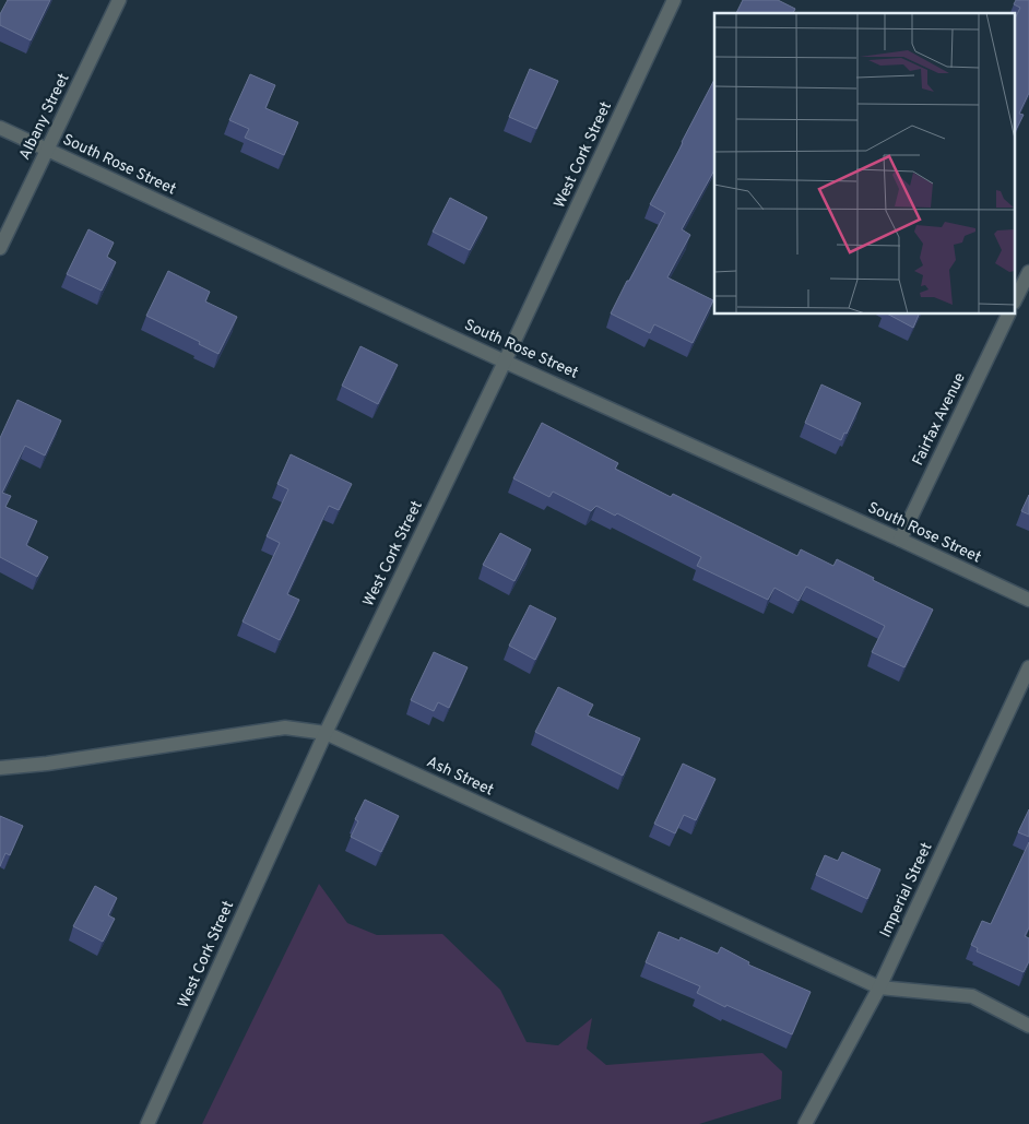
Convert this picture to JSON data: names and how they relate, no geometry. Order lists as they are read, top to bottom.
{
  "streets": {
    "street": [
      "Albany Street",
      "West Cork Street",
      "South Rose Street",
      "Fairfax Avenue",
      "Ash Street",
      "Imperial Street"
    ]
  },
  "crossings": [
    ["Albany Street", "South Rose Street"],
    ["West Cork Street", "South Rose Street"],
    ["West Cork Street", "Ash Street"],
    ["South Rose Street", "Fairfax Avenue"],
    ["Ash Street", "Imperial Street"]
  ]
}
